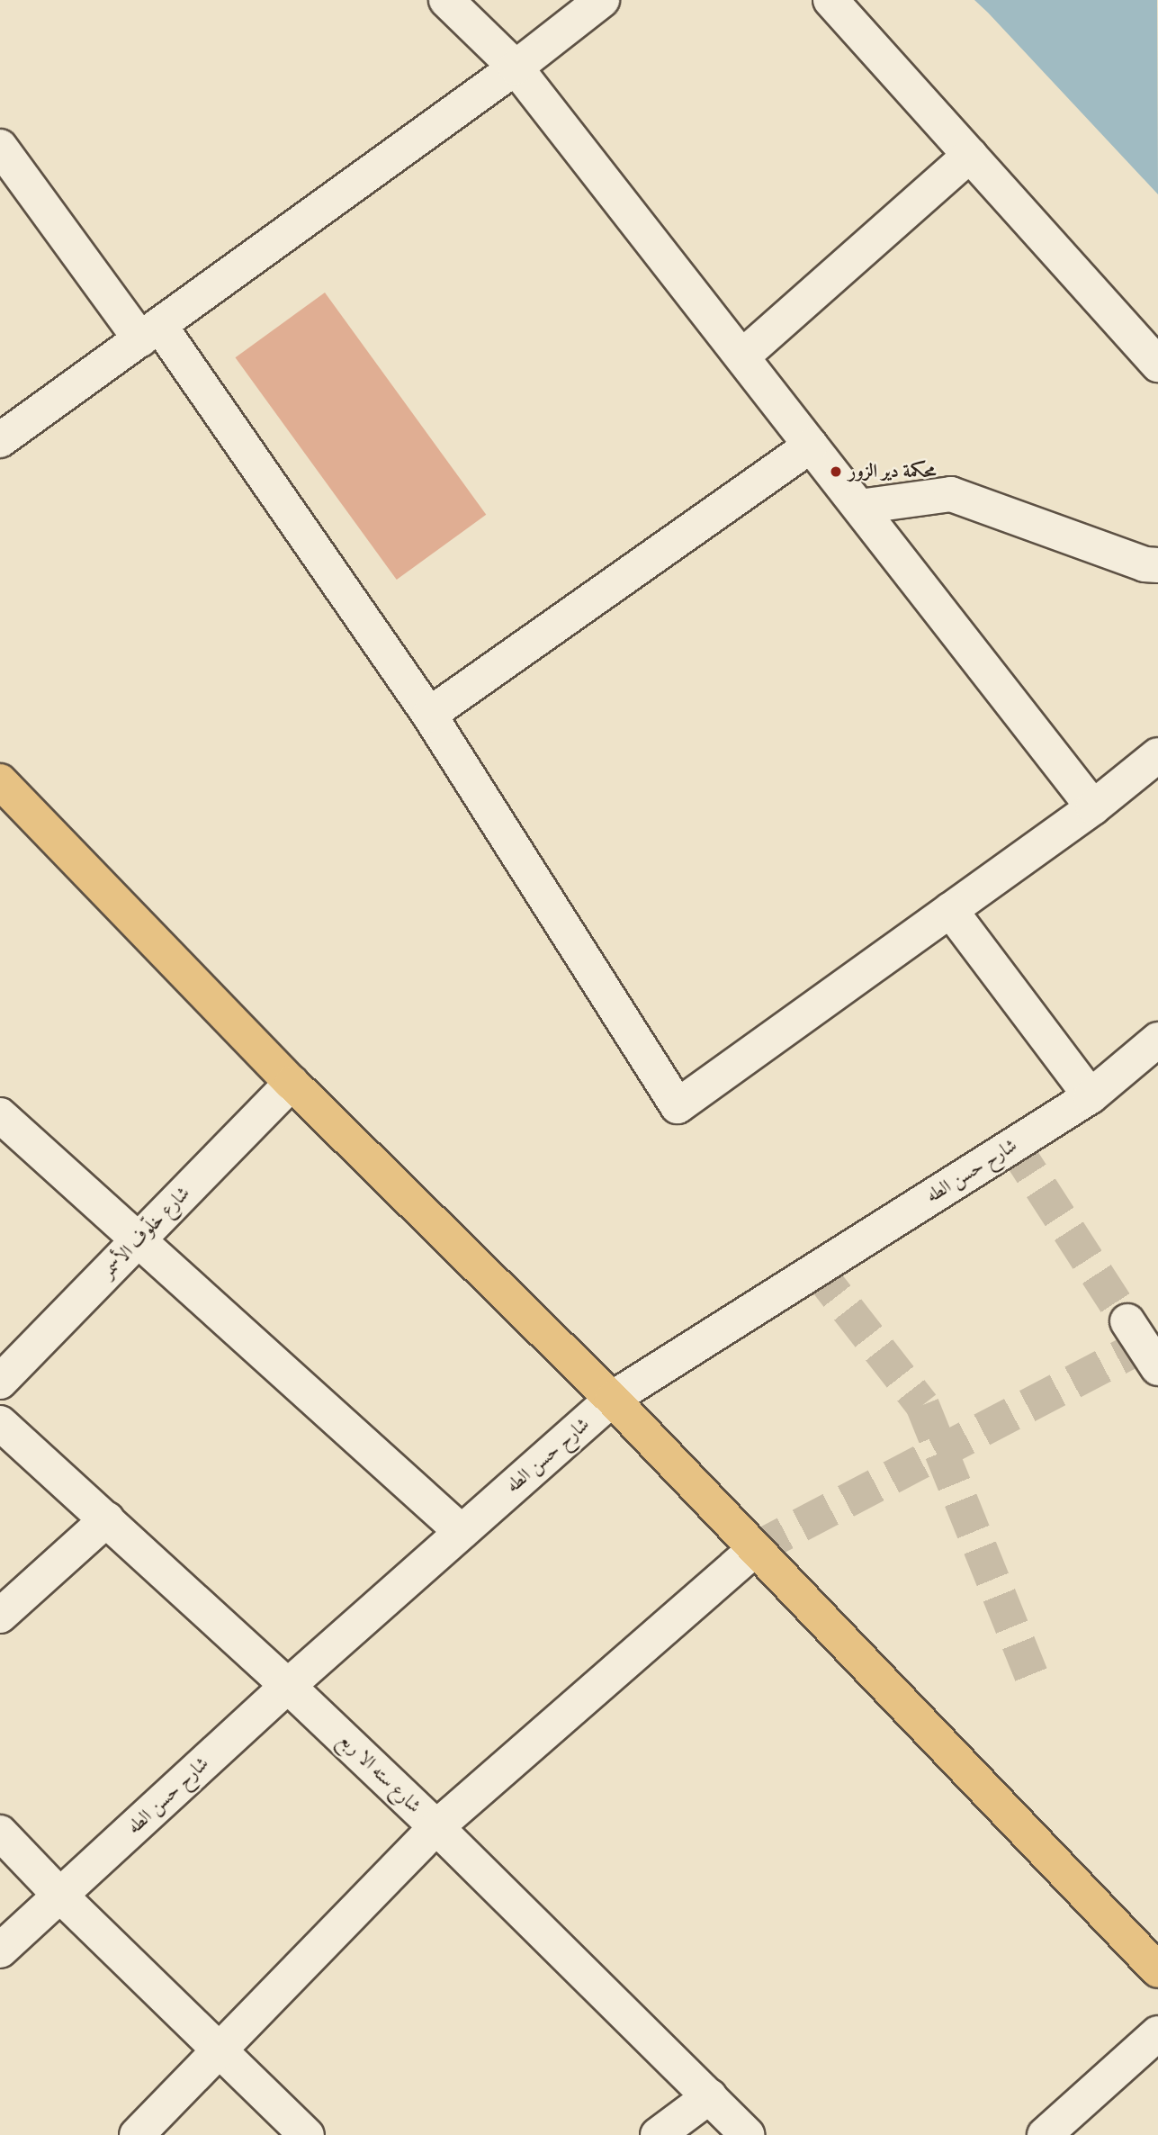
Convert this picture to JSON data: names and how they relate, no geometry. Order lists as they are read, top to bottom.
{
  "streets": {
    "street": ["شارح حسن الطه", "شارع خلّوف الأسمر", "شارع سته الا ربع"]
  },
  "crossings": [
    ["شارح حسن الطه", "شارع سته الا ربع"]
  ],
  "places": ["محكمة دير الزور"]
}
